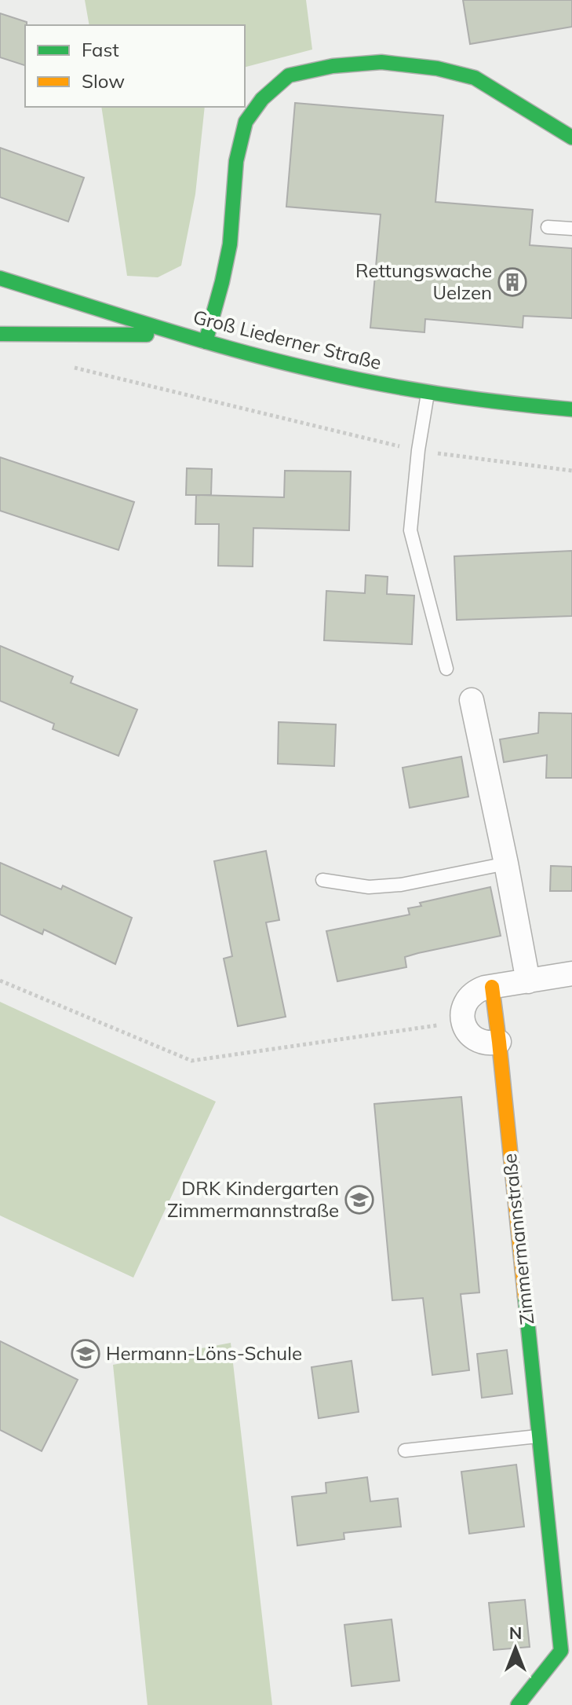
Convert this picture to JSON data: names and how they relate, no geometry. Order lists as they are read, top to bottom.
{
  "streets": {
    "street": ["Groß Liederner Straße", "Zimmermannstraße"]
  },
  "places": {
    "building": ["Rettungswache Uelzen"],
    "school or university": ["DRK Kindergarten Zimmermannstraße", "Hermann-Löns-Schule"]
  },
  "legend": ["Fast", "Slow"],
  "north": "top"
}
